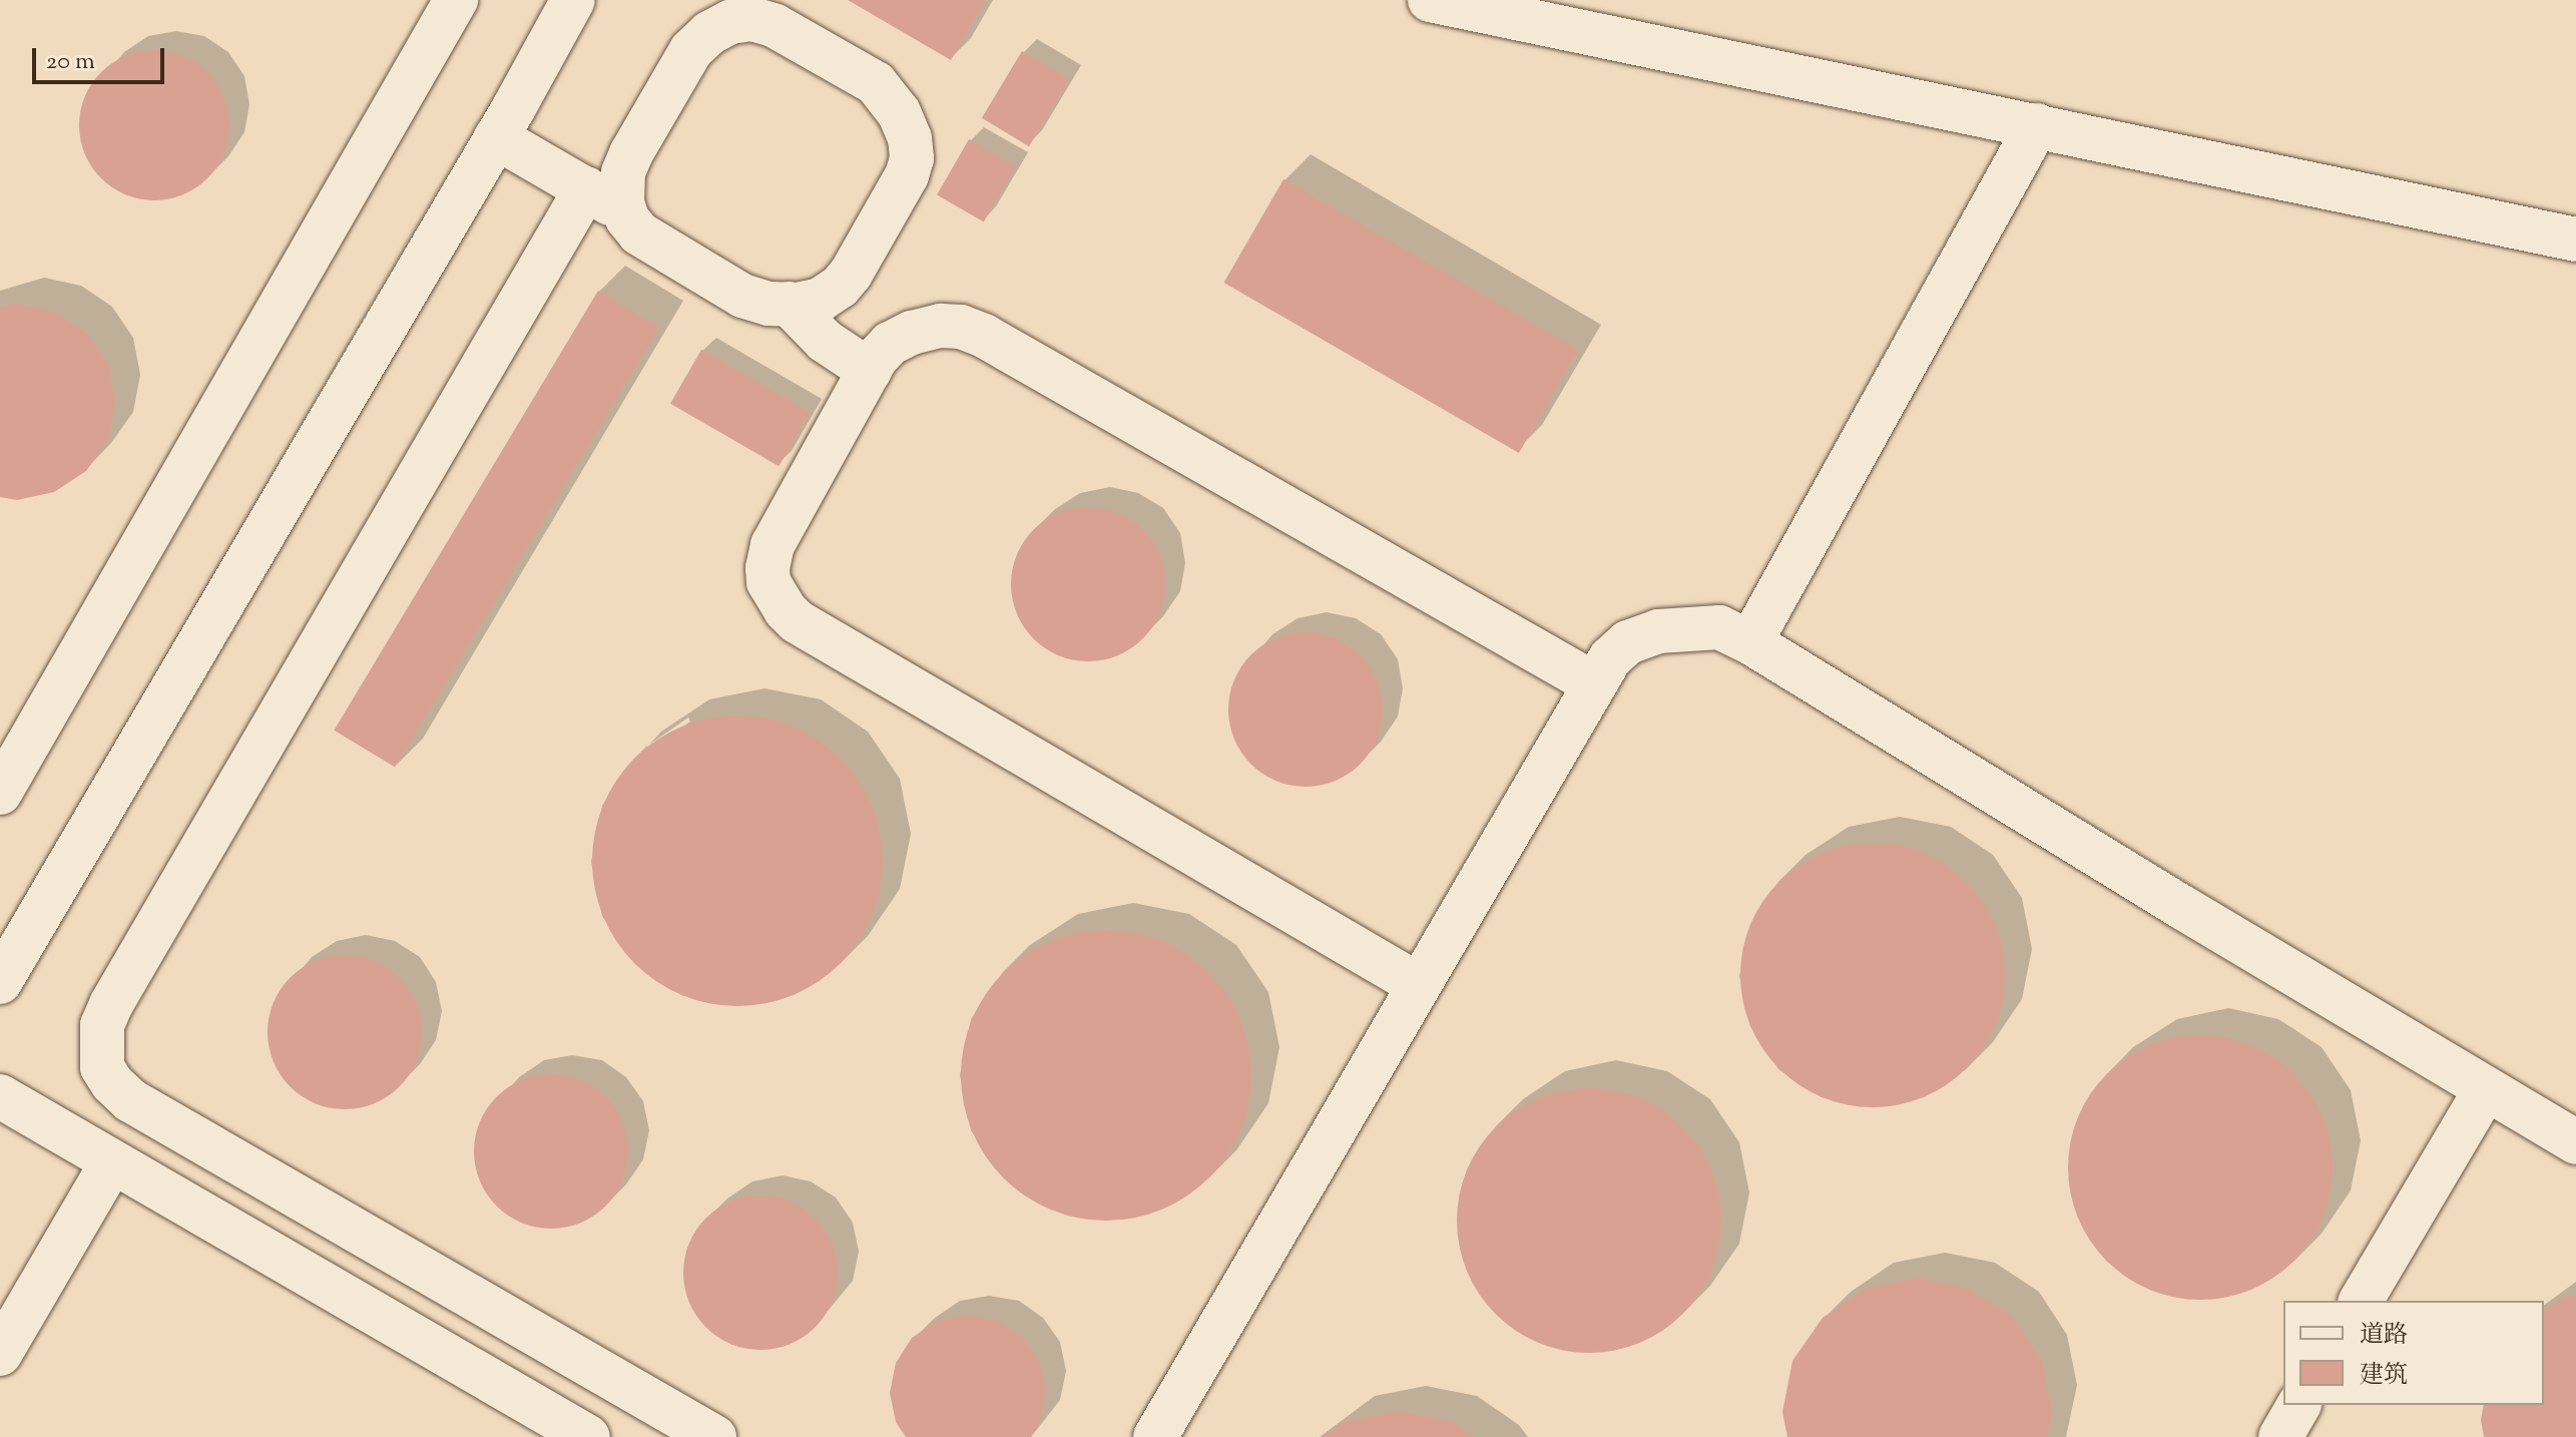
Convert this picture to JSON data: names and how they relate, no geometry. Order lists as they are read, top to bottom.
{
  "legend": ["道路", "建筑"],
  "scale_bar": "20 m"
}
